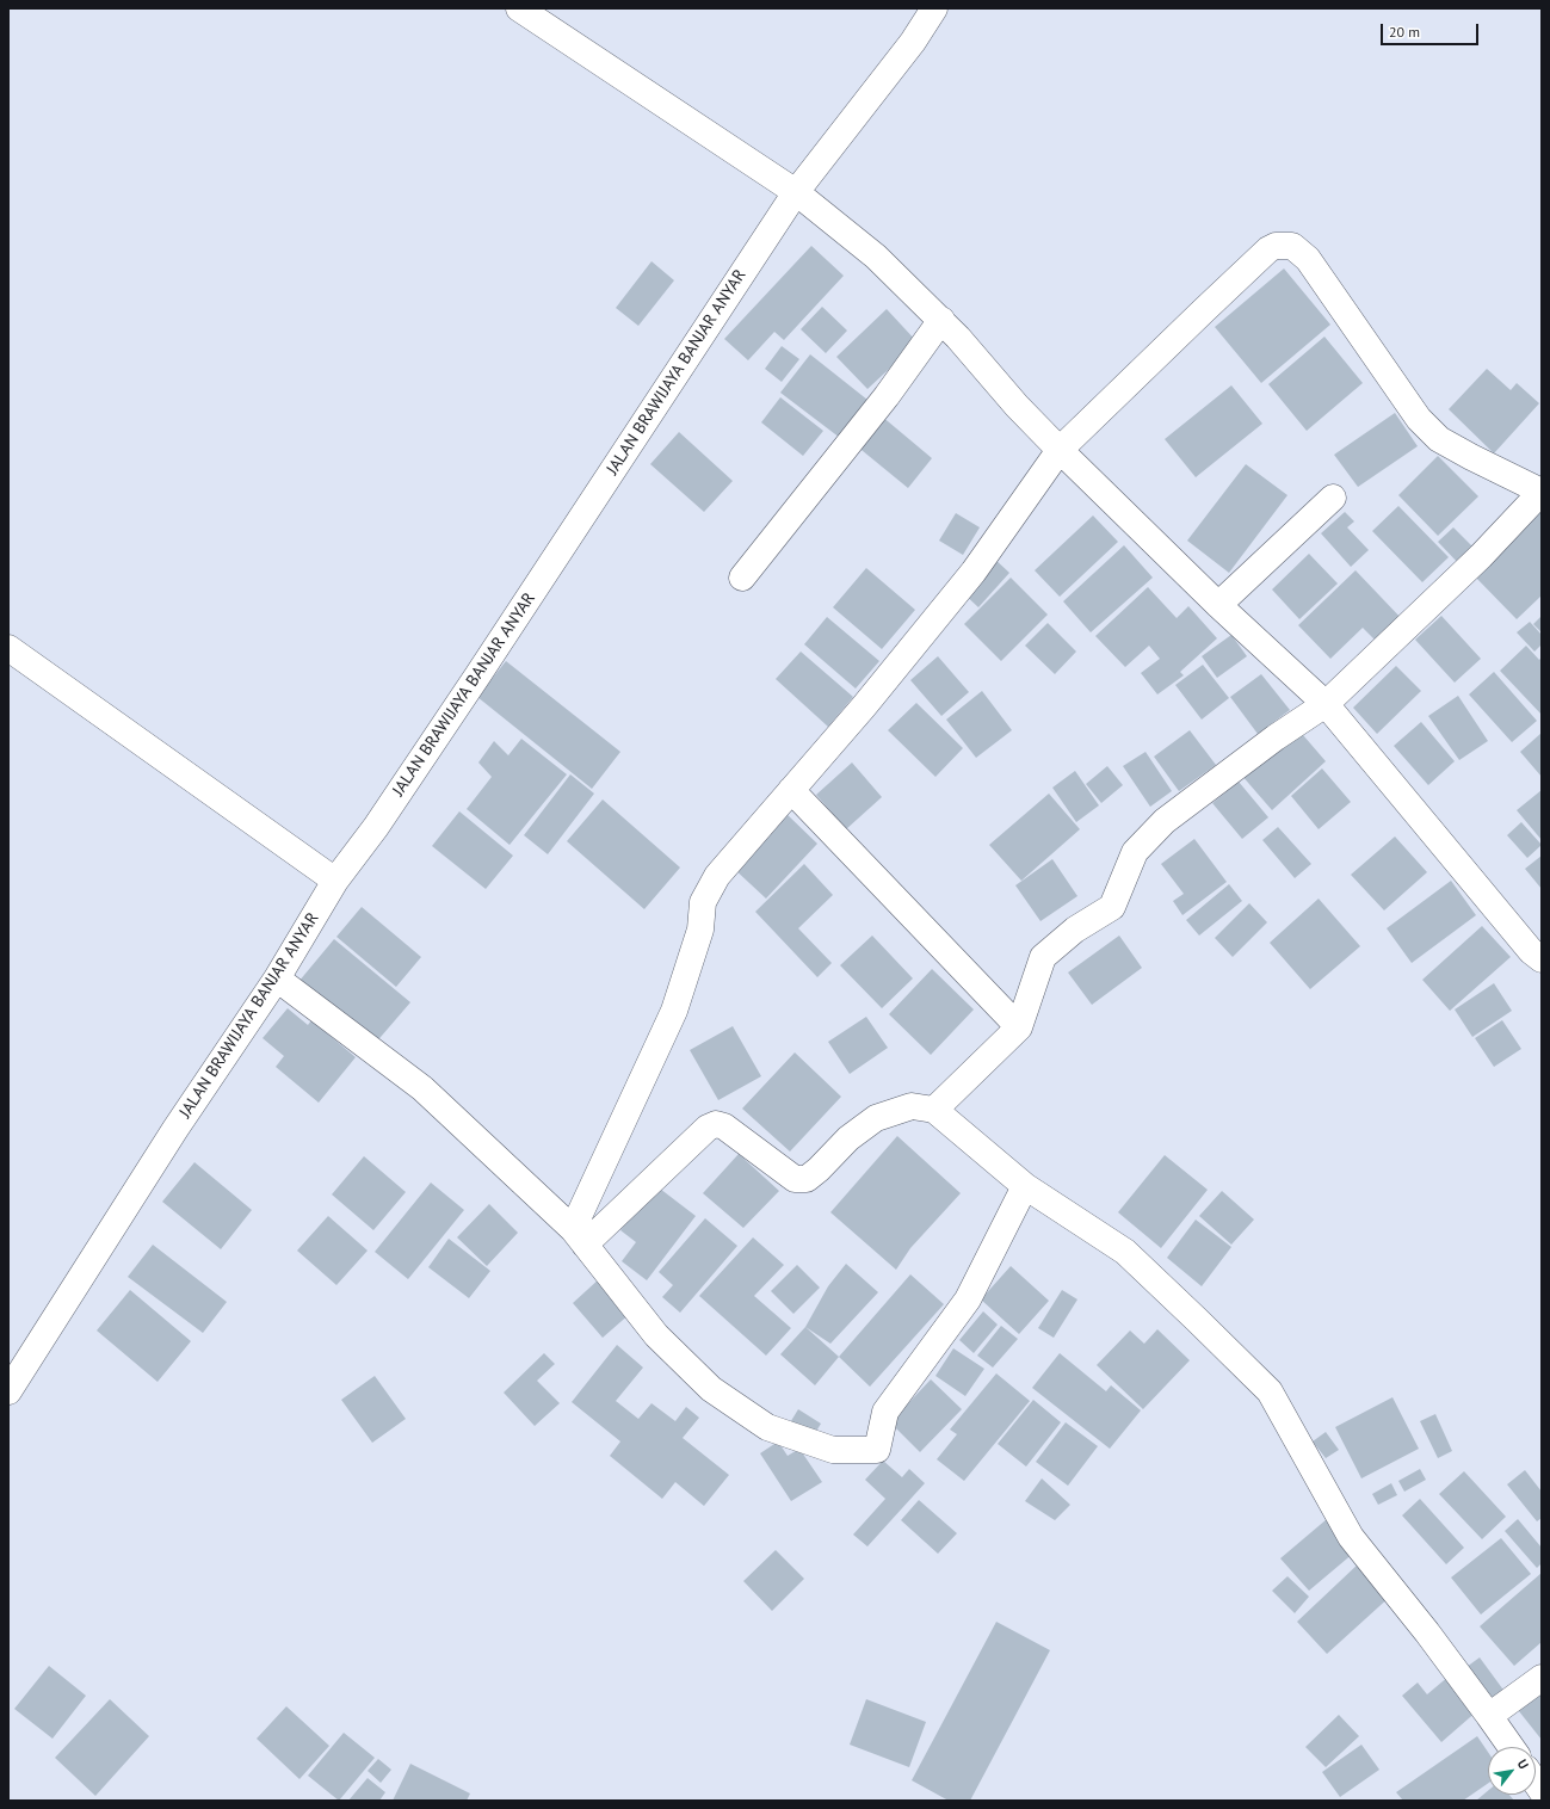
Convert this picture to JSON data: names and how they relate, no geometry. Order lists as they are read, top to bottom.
{
  "streets": {
    "street": ["JALAN BRAWIJAYA BANJAR ANYAR"]
  },
  "scale_bar": "20 m",
  "north": "top right"
}
